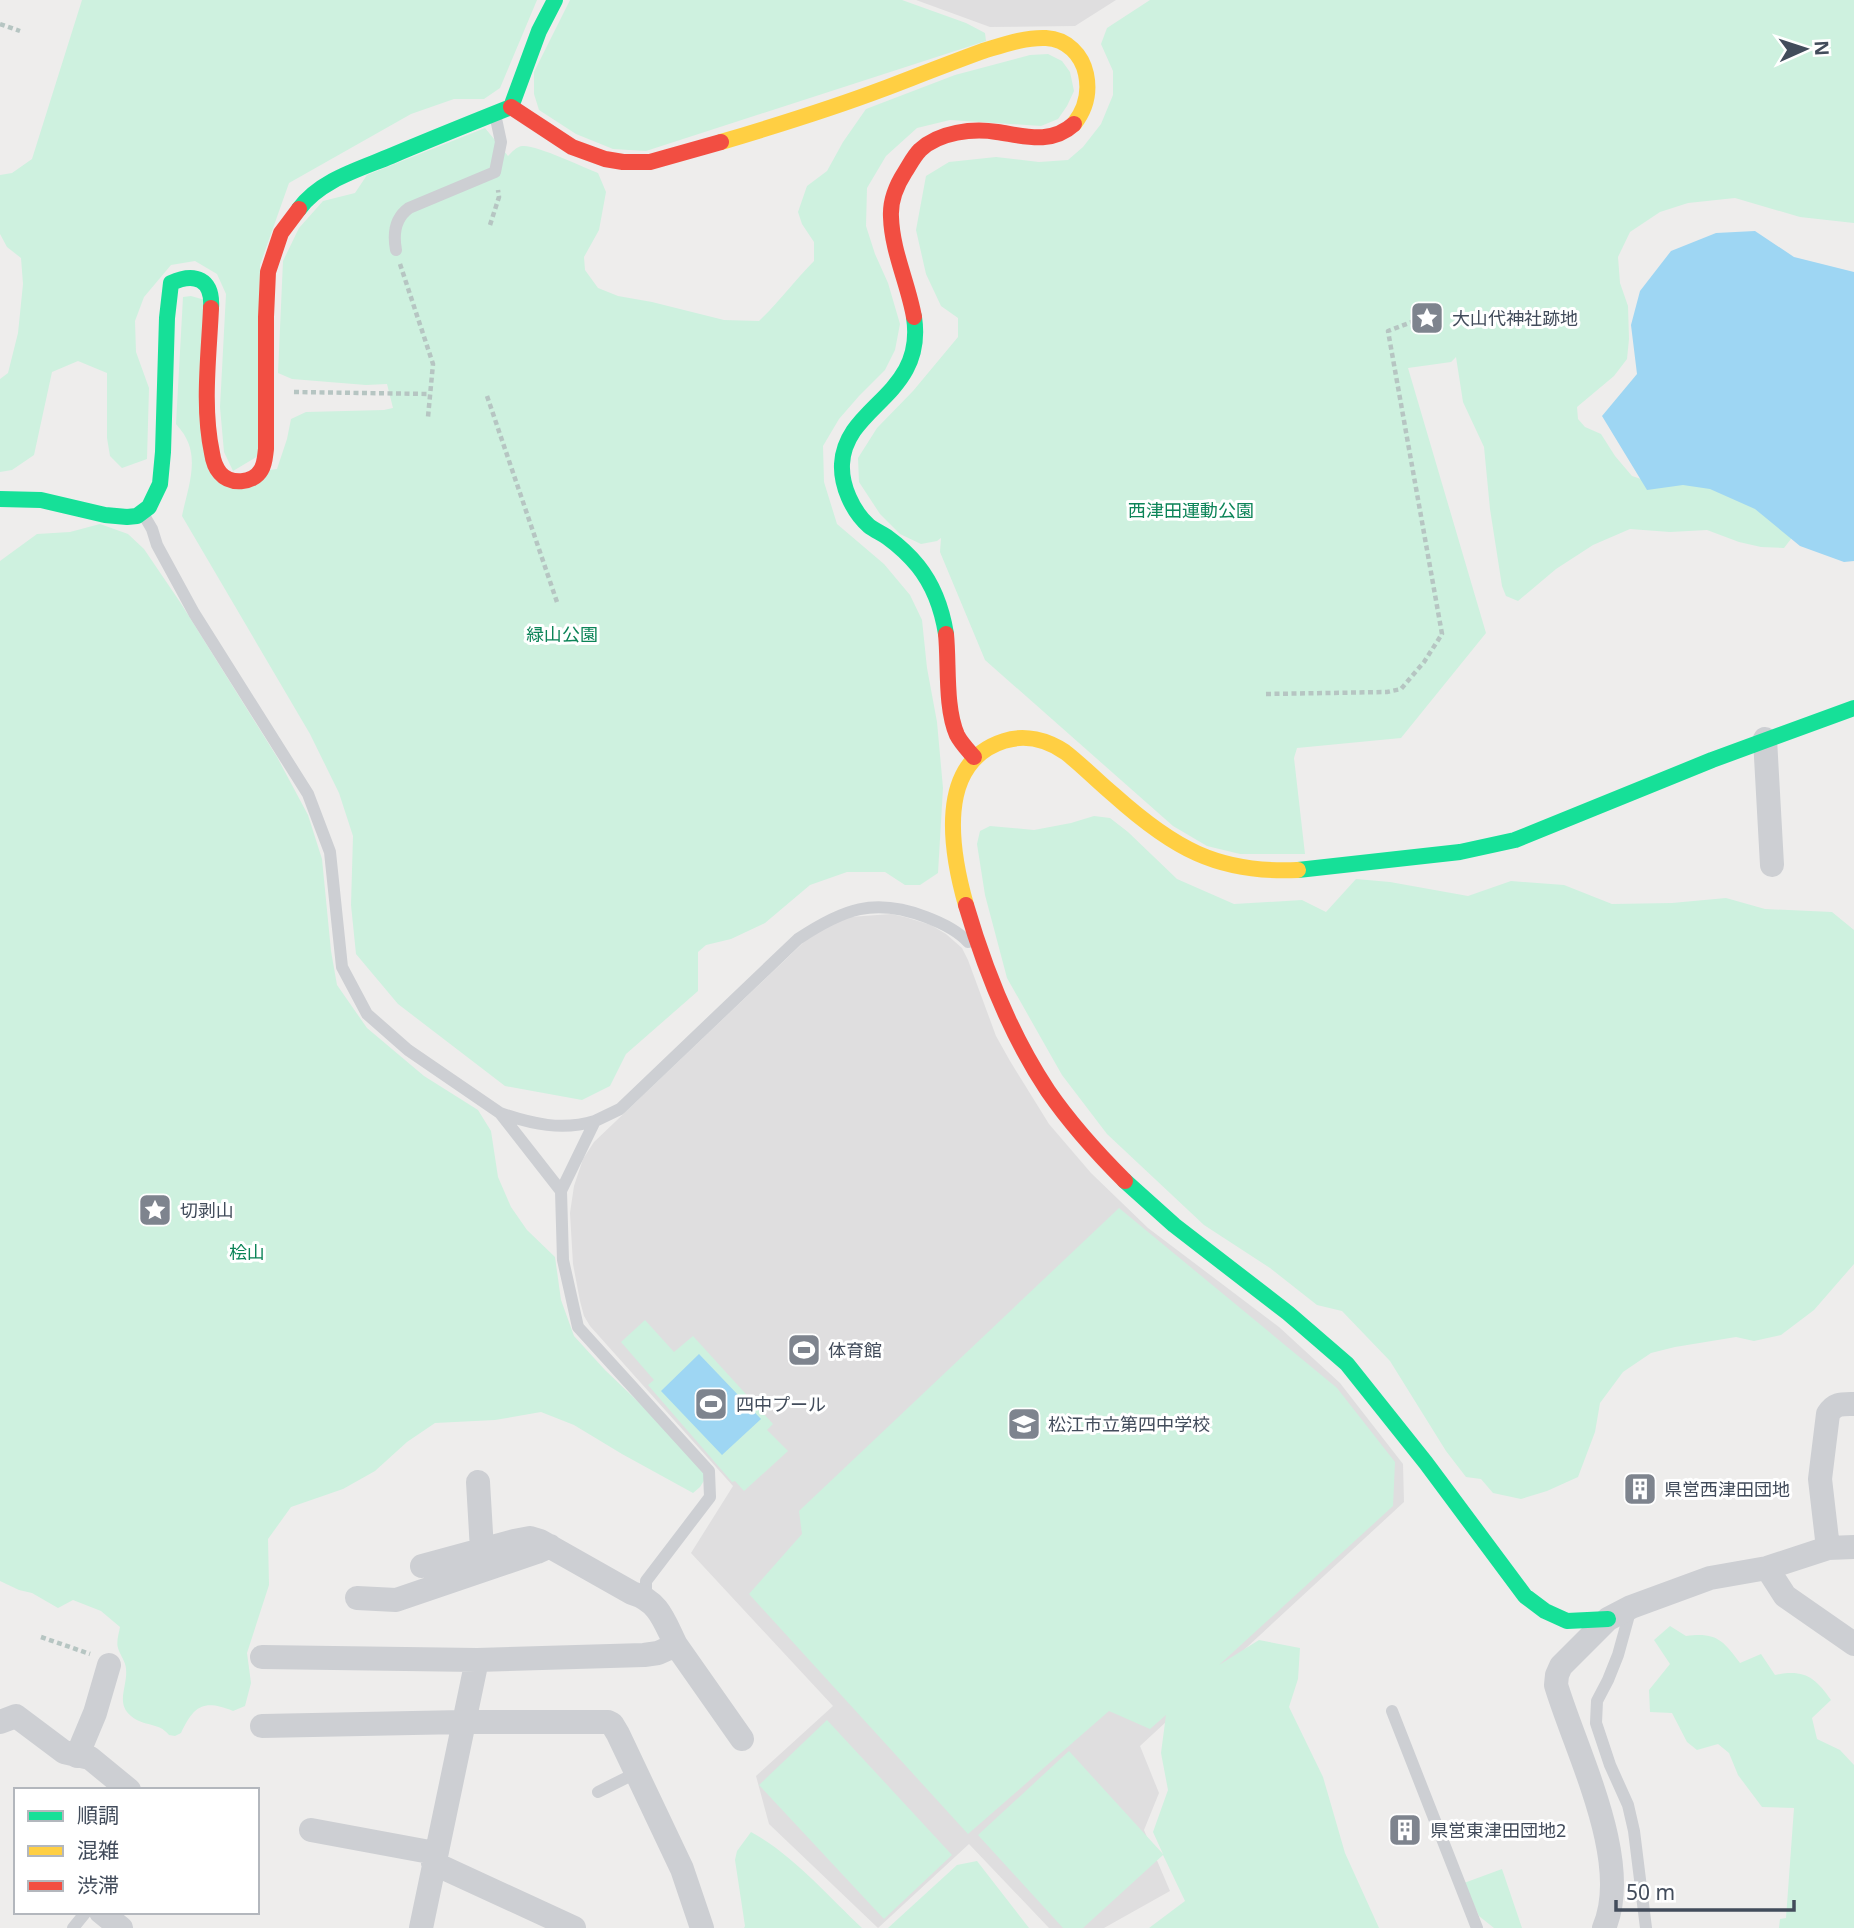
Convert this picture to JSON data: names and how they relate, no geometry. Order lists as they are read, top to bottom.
{
  "parks": ["西津田運動公園", "緑山公園", "桧山"],
  "places": {
    "place": ["大山代神社跡地", "切剥山"],
    "sports": ["体育館", "四中プール"],
    "school or university": ["松江市立第四中学校"],
    "building": ["県営西津田団地", "県営東津田団地2"]
  },
  "legend": ["順調", "混雑", "渋滞"],
  "scale_bar": "50 m",
  "north": "right"
}
